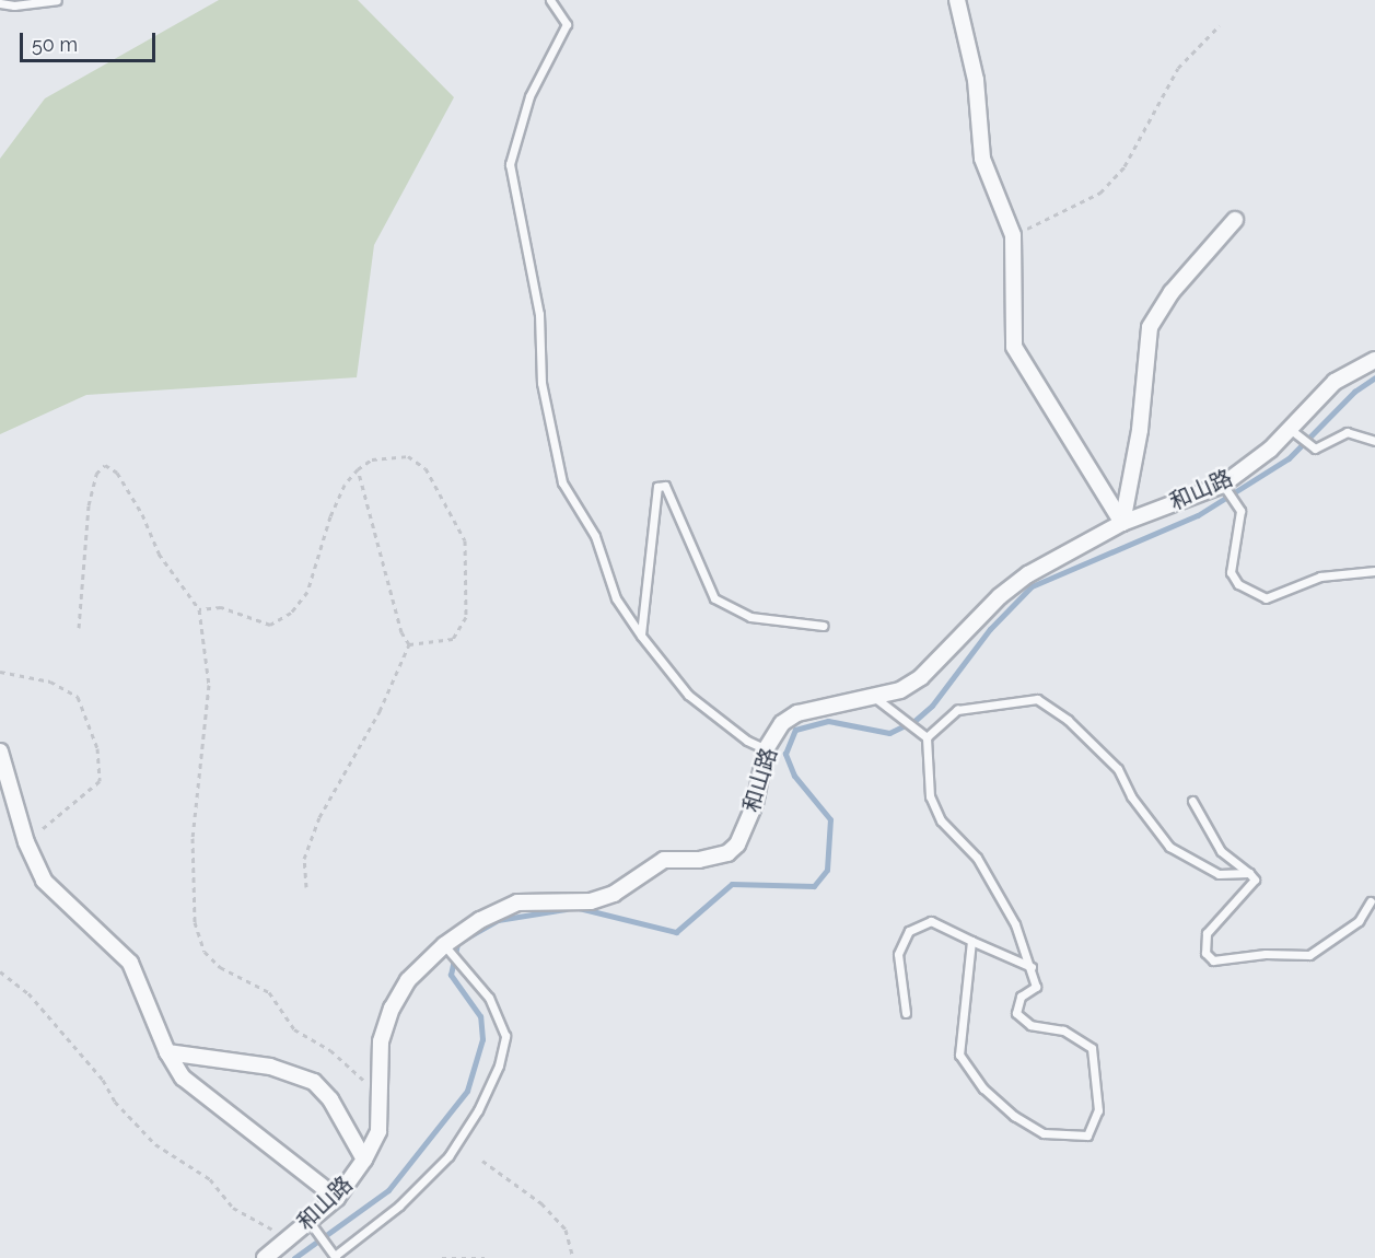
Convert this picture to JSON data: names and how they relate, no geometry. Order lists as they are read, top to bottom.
{
  "streets": {
    "street": ["和山路"]
  },
  "scale_bar": "50 m"
}
